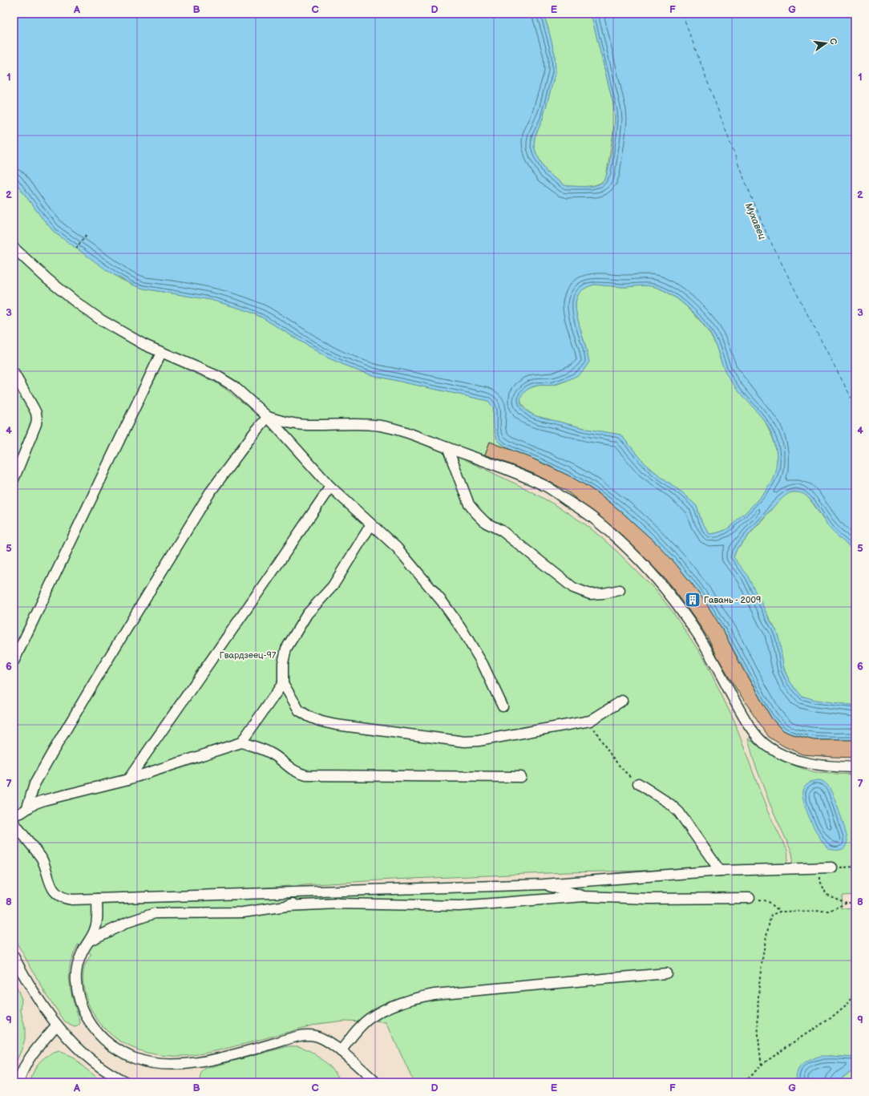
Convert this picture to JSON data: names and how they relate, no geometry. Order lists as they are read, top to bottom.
{
  "water": ["Мухавец"],
  "parks": ["Гвардзеец-97"],
  "places": {
    "building": ["Гавань - 2009"]
  },
  "north": "right",
  "grid": {
    "columns": [
      "A",
      "B",
      "C",
      "D",
      "E",
      "F",
      "G"
    ],
    "rows": [
      "1",
      "2",
      "3",
      "4",
      "5",
      "6",
      "7",
      "8",
      "9"
    ]
  }
}
